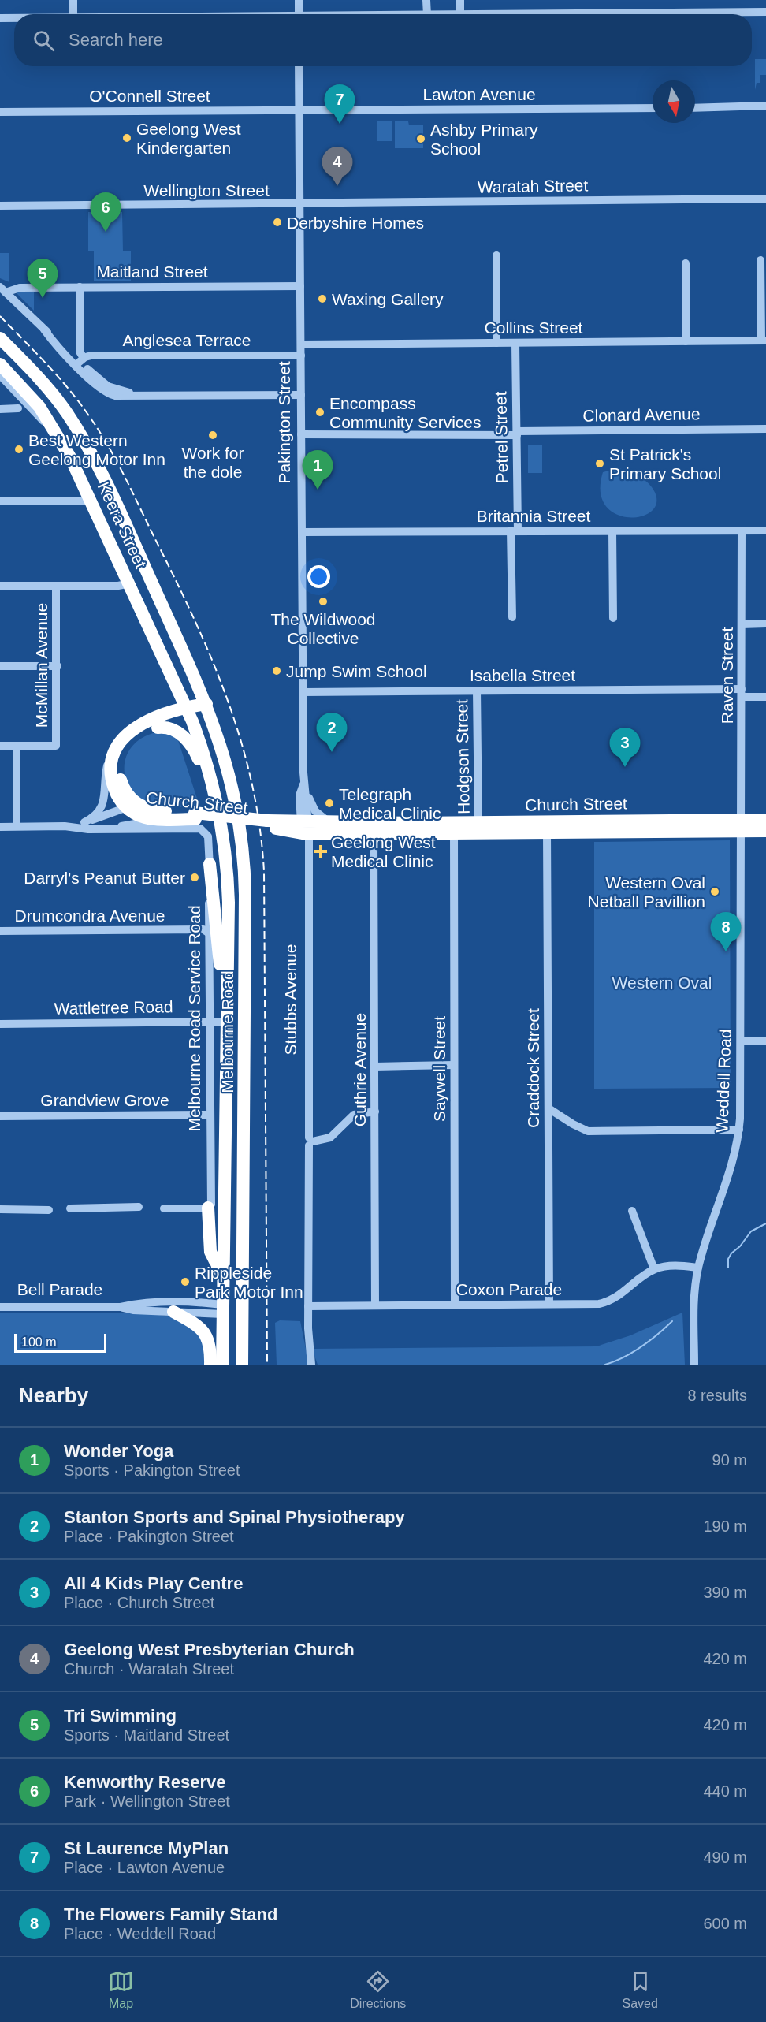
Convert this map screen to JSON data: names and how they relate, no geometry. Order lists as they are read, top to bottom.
{
  "streets": {
    "highway": [
      "Keera Street",
      "Church Street",
      "Melbourne Road",
      "Bell Parade"
    ],
    "street": [
      "Lawton Avenue",
      "O'Connell Street",
      "Waratah Street",
      "Wellington Street",
      "Maitland Street",
      "Collins Street",
      "Anglesea Terrace",
      "Clonard Avenue",
      "Pakington Street",
      "Petrel Street",
      "Britannia Street",
      "McMillan Avenue",
      "Isabella Street",
      "Raven Street",
      "Hodgson Street",
      "Drumcondra Avenue",
      "Stubbs Avenue",
      "Wattletree Road",
      "Melbourne Road Service Road",
      "Craddock Street",
      "Saywell Street",
      "Guthrie Avenue",
      "Weddell Road",
      "Grandview Grove",
      "Coxon Parade"
    ]
  },
  "crossings": [
    ["Lawton Avenue", "O'Connell Street"],
    ["Lawton Avenue", "Pakington Street"],
    ["O'Connell Street", "Pakington Street"],
    ["Waratah Street", "Wellington Street"],
    ["Waratah Street", "Pakington Street"],
    ["Wellington Street", "Pakington Street"],
    ["Maitland Street", "Pakington Street"],
    ["Collins Street", "Pakington Street"],
    ["Collins Street", "Petrel Street"],
    ["Anglesea Terrace", "Pakington Street"],
    ["Clonard Avenue", "Pakington Street"],
    ["Clonard Avenue", "Petrel Street"],
    ["Pakington Street", "Britannia Street"],
    ["Pakington Street", "Isabella Street"],
    ["Pakington Street", "Church Street"],
    ["Pakington Street", "Stubbs Avenue"],
    ["Petrel Street", "Britannia Street"],
    ["Britannia Street", "Raven Street"],
    ["Keera Street", "Church Street"],
    ["Keera Street", "Melbourne Road"],
    ["Isabella Street", "Raven Street"],
    ["Isabella Street", "Hodgson Street"],
    ["Raven Street", "Church Street"],
    ["Raven Street", "Weddell Road"],
    ["Hodgson Street", "Church Street"],
    ["Church Street", "Stubbs Avenue"],
    ["Church Street", "Melbourne Road Service Road"],
    ["Church Street", "Melbourne Road"],
    ["Church Street", "Craddock Street"],
    ["Church Street", "Saywell Street"],
    ["Church Street", "Guthrie Avenue"],
    ["Church Street", "Weddell Road"],
    ["Drumcondra Avenue", "Melbourne Road Service Road"],
    ["Stubbs Avenue", "Coxon Parade"],
    ["Wattletree Road", "Melbourne Road Service Road"],
    ["Wattletree Road", "Melbourne Road"],
    ["Melbourne Road Service Road", "Grandview Grove"],
    ["Melbourne Road", "Bell Parade"],
    ["Craddock Street", "Coxon Parade"],
    ["Saywell Street", "Coxon Parade"],
    ["Guthrie Avenue", "Coxon Parade"]
  ],
  "parks": ["Western Oval"],
  "places": {
    "other": [
      "Geelong West Kindergarten",
      "Ashby Primary School",
      "Derbyshire Homes",
      "Waxing Gallery",
      "Encompass Community Services",
      "Work for the dole",
      "Best Western Geelong Motor Inn",
      "St Patrick's Primary School",
      "The Wildwood Collective",
      "Jump Swim School",
      "Telegraph Medical Clinic",
      "Darryl's Peanut Butter",
      "Western Oval Netball Pavillion",
      "Rippleside Park Motor Inn"
    ],
    "health": ["Geelong West Medical Clinic"]
  },
  "scale_bar": "100 m",
  "north": "bottom",
  "page": {
    "search": "Search here",
    "pins": [
      "7",
      "4",
      "6",
      "5",
      "1",
      "2",
      "3",
      "8"
    ],
    "scale": "100 m",
    "heading": ["Nearby", "8 results"],
    "list": [
      {
        "mark": "1",
        "name": "Wonder Yoga",
        "note": "Sports · Pakington Street",
        "value": "90 m"
      },
      {
        "mark": "2",
        "name": "Stanton Sports and Spinal Physiotherapy",
        "note": "Place · Pakington Street",
        "value": "190 m"
      },
      {
        "mark": "3",
        "name": "All 4 Kids Play Centre",
        "note": "Place · Church Street",
        "value": "390 m"
      },
      {
        "mark": "4",
        "name": "Geelong West Presbyterian Church",
        "note": "Church · Waratah Street",
        "value": "420 m"
      },
      {
        "mark": "5",
        "name": "Tri Swimming",
        "note": "Sports · Maitland Street",
        "value": "420 m"
      },
      {
        "mark": "6",
        "name": "Kenworthy Reserve",
        "note": "Park · Wellington Street",
        "value": "440 m"
      },
      {
        "mark": "7",
        "name": "St Laurence MyPlan",
        "note": "Place · Lawton Avenue",
        "value": "490 m"
      },
      {
        "mark": "8",
        "name": "The Flowers Family Stand",
        "note": "Place · Weddell Road",
        "value": "600 m"
      }
    ],
    "nav": ["Map", "Directions", "Saved"]
  }
}
